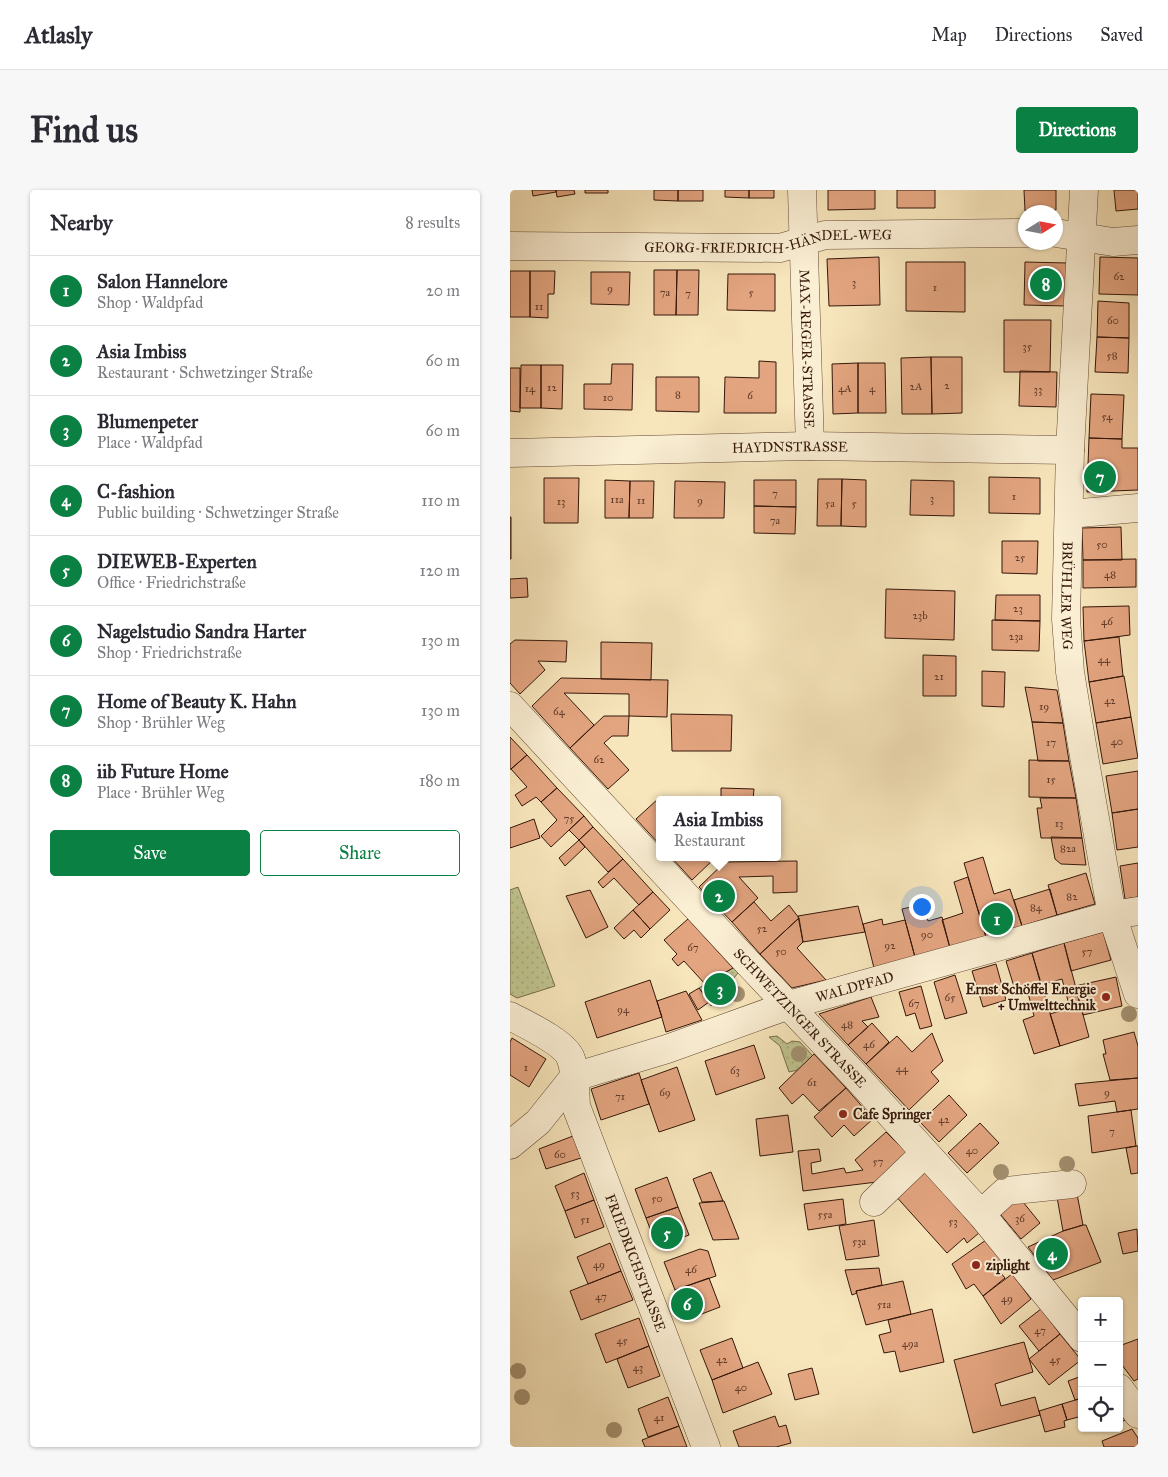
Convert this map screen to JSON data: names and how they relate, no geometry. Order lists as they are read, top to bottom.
{
  "streets": {
    "street": [
      "GEORG-FRIEDRICH-HÄNDEL-WEG",
      "MAX-REGER-STRASSE",
      "HAYDNSTRASSE",
      "BRÜHLER WEG",
      "WALDPFAD",
      "SCHWETZINGER STRASSE",
      "FRIEDRICHSTRASSE"
    ]
  },
  "crossings": [
    ["GEORG-FRIEDRICH-HÄNDEL-WEG", "MAX-REGER-STRASSE"],
    ["MAX-REGER-STRASSE", "HAYDNSTRASSE"],
    ["HAYDNSTRASSE", "BRÜHLER WEG"],
    ["BRÜHLER WEG", "WALDPFAD"],
    ["WALDPFAD", "SCHWETZINGER STRASSE"],
    ["WALDPFAD", "FRIEDRICHSTRASSE"]
  ],
  "places": ["Ernst Schöffel Energie + Umwelttechnik", "Cafe Springer", "ziplight"],
  "house_numbers": [
    "62",
    "3",
    "1",
    "9",
    "7a",
    "5",
    "7",
    "11",
    "60",
    "35",
    "58",
    "2",
    "2A",
    "12",
    "14",
    "4A",
    "4",
    "33",
    "8",
    "6",
    "10",
    "54",
    "7",
    "1",
    "3",
    "11a",
    "11",
    "9",
    "13",
    "5a",
    "5",
    "7a",
    "50",
    "25",
    "48",
    "23",
    "23b",
    "46",
    "23a",
    "44",
    "21",
    "42",
    "19",
    "64",
    "40",
    "17",
    "62",
    "15",
    "75",
    "13",
    "82a",
    "82",
    "84",
    "52",
    "90",
    "92",
    "67",
    "50",
    "57",
    "65",
    "67",
    "94",
    "48",
    "46",
    "1",
    "44",
    "63",
    "61",
    "69",
    "9",
    "71",
    "42",
    "7",
    "40",
    "60",
    "57",
    "53",
    "50",
    "55a",
    "36",
    "51",
    "53",
    "53a",
    "49",
    "46",
    "47",
    "49",
    "51a",
    "47",
    "45",
    "49a",
    "42",
    "45",
    "43",
    "40",
    "41"
  ],
  "north": "right",
  "page": {
    "header": "Atlasly",
    "nav": ["Map", "Directions", "Saved"],
    "buttons": [
      "Directions",
      ["Save", "Share"]
    ],
    "title": "Find us",
    "heading": ["Nearby", "8 results"],
    "list": [
      {
        "mark": "1",
        "name": "Salon Hannelore",
        "note": "Shop · Waldpfad",
        "value": "20 m"
      },
      {
        "mark": "2",
        "name": "Asia Imbiss",
        "note": "Restaurant · Schwetzinger Straße",
        "value": "60 m"
      },
      {
        "mark": "3",
        "name": "Blumenpeter",
        "note": "Place · Waldpfad",
        "value": "60 m"
      },
      {
        "mark": "4",
        "name": "C-fashion",
        "note": "Public building · Schwetzinger Straße",
        "value": "110 m"
      },
      {
        "mark": "5",
        "name": "DIEWEB-Experten",
        "note": "Office · Friedrichstraße",
        "value": "120 m"
      },
      {
        "mark": "6",
        "name": "Nagelstudio Sandra Harter",
        "note": "Shop · Friedrichstraße",
        "value": "130 m"
      },
      {
        "mark": "7",
        "name": "Home of Beauty K. Hahn",
        "note": "Shop · Brühler Weg",
        "value": "130 m"
      },
      {
        "mark": "8",
        "name": "iib Future Home",
        "note": "Place · Brühler Weg",
        "value": "180 m"
      }
    ],
    "pins": [
      "8",
      "7",
      "2",
      "1",
      "3",
      "5",
      "4",
      "6"
    ],
    "popup": ["Asia Imbiss", "Restaurant"],
    "map_buttons": ["+", "−"]
  }
}
